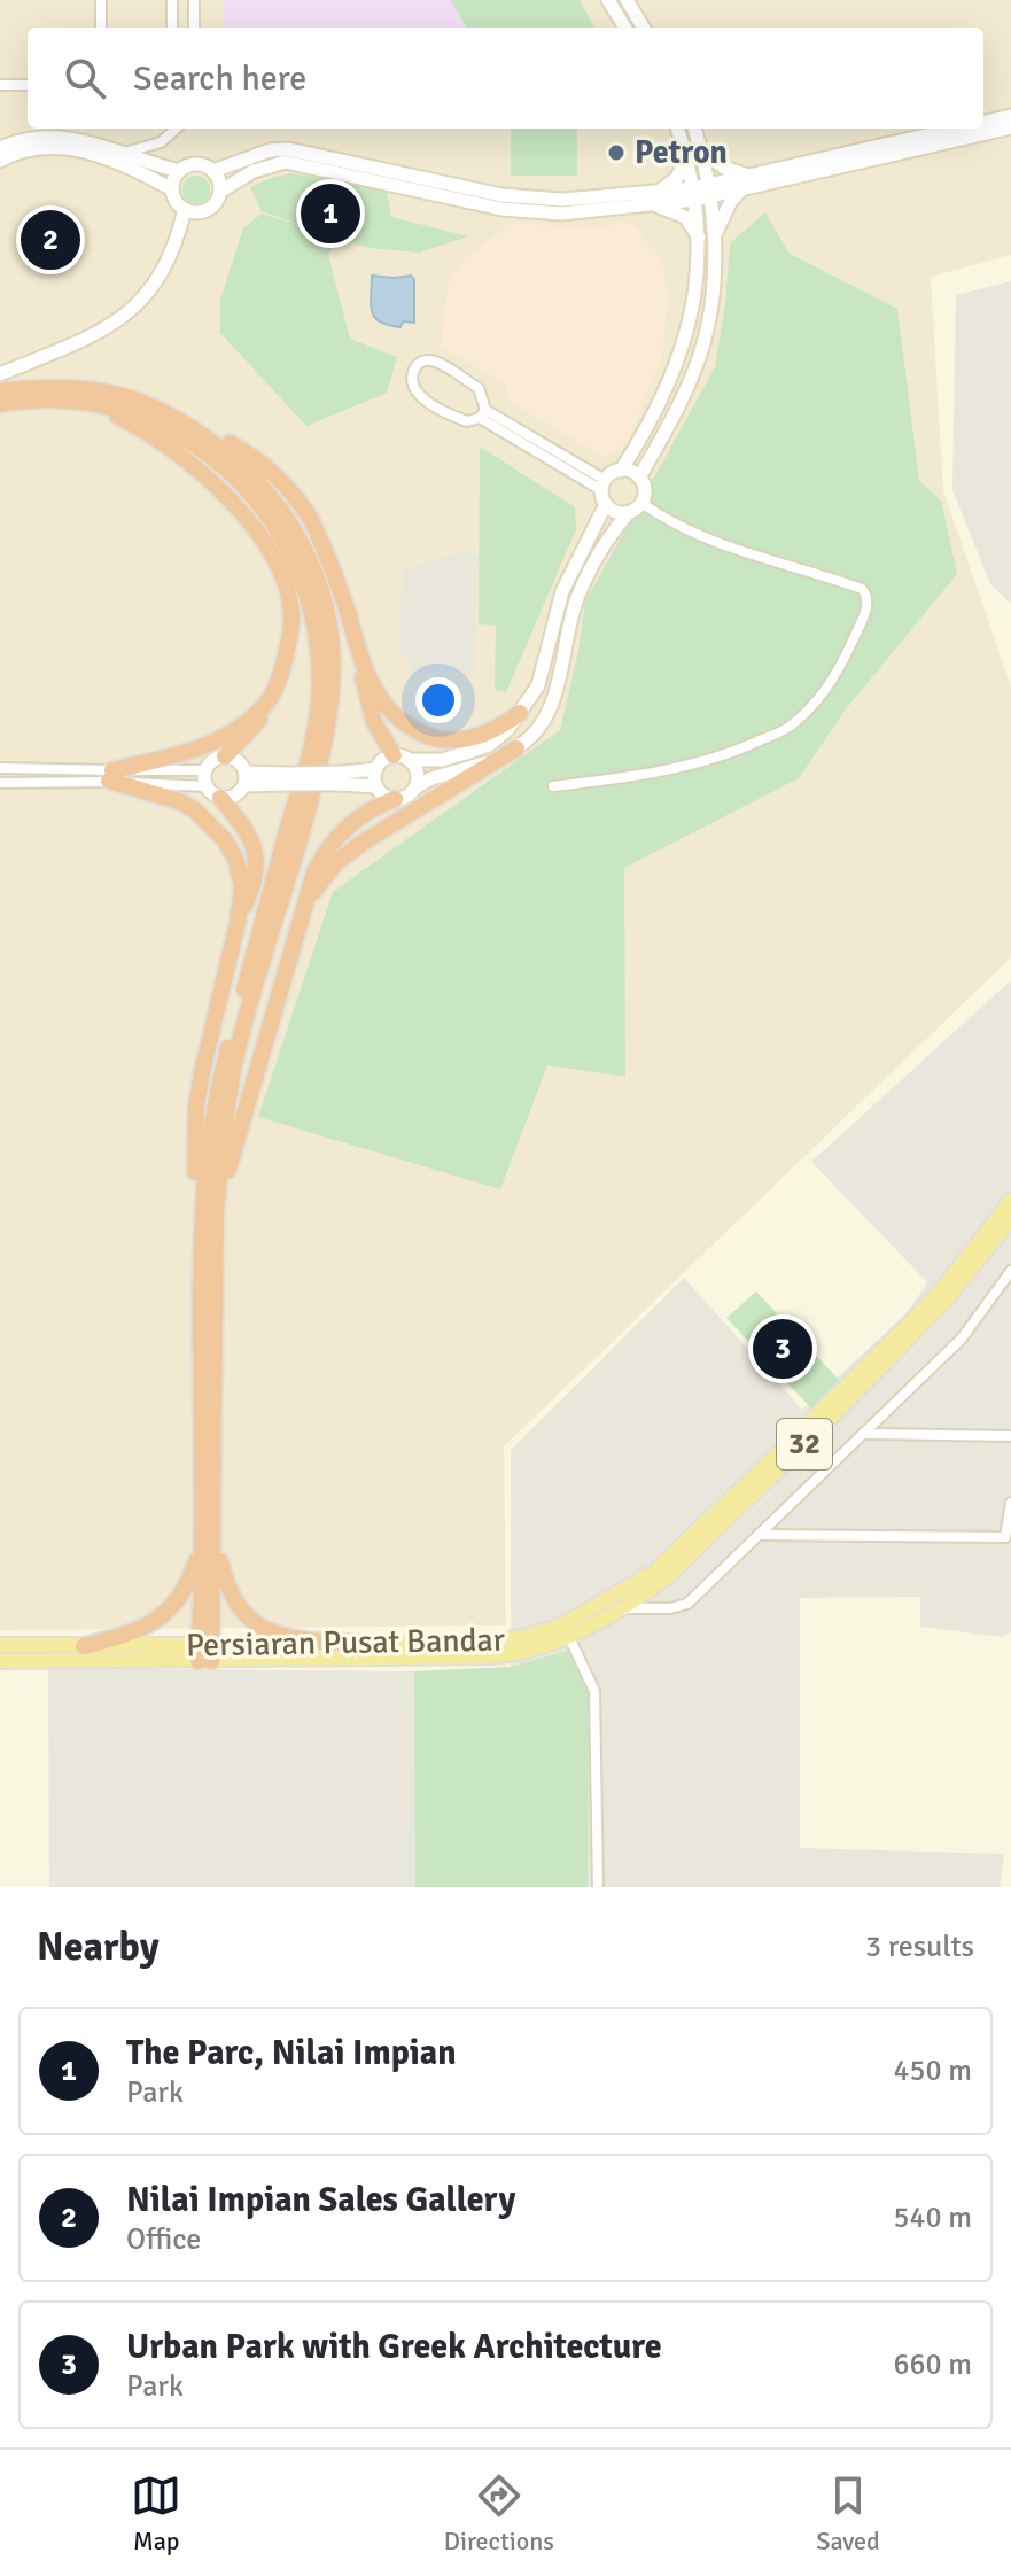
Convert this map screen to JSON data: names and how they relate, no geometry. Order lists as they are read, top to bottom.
{
  "streets": {
    "main road": ["32", "Persiaran Pusat Bandar"]
  },
  "places": ["Petron"],
  "page": {
    "search": "Search here",
    "pins": ["1", "2", "3"],
    "heading": ["Nearby", "3 results"],
    "list": [
      {
        "mark": "1",
        "name": "The Parc, Nilai Impian",
        "note": "Park",
        "value": "450 m"
      },
      {
        "mark": "2",
        "name": "Nilai Impian Sales Gallery",
        "note": "Office",
        "value": "540 m"
      },
      {
        "mark": "3",
        "name": "Urban Park with Greek Architecture",
        "note": "Park",
        "value": "660 m"
      }
    ],
    "nav": ["Map", "Directions", "Saved"]
  }
}
